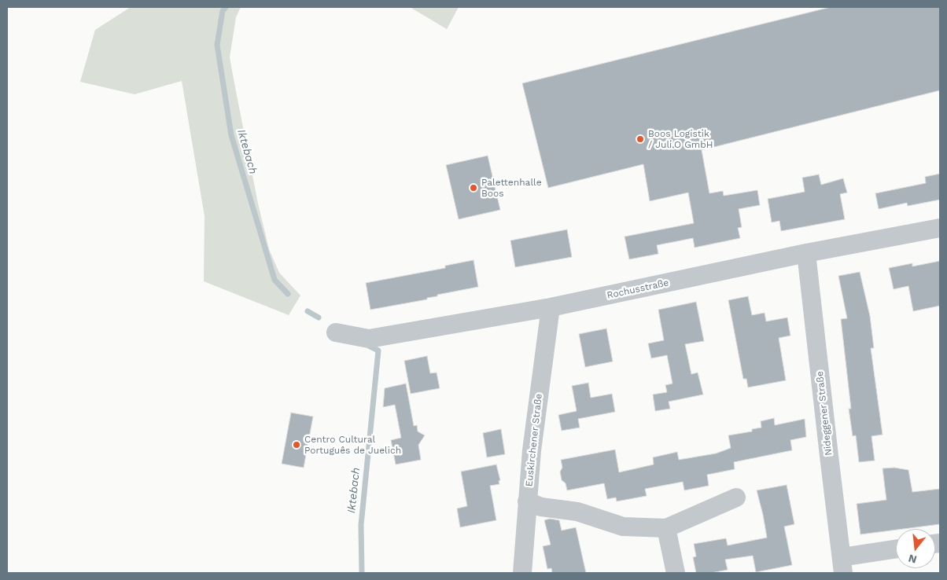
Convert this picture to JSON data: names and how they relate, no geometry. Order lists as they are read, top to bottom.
{
  "streets": {
    "street": ["Rochusstraße", "Nideggener Straße", "Euskirchener Straße"]
  },
  "crossings": [
    ["Rochusstraße", "Nideggener Straße"],
    ["Rochusstraße", "Euskirchener Straße"]
  ],
  "water": ["Iktebach"],
  "places": ["Boos Logistik / Juli.O GmbH", "Palettenhalle Boos", "Centro Cultural Português de Juelich"],
  "north": "bottom"
}
